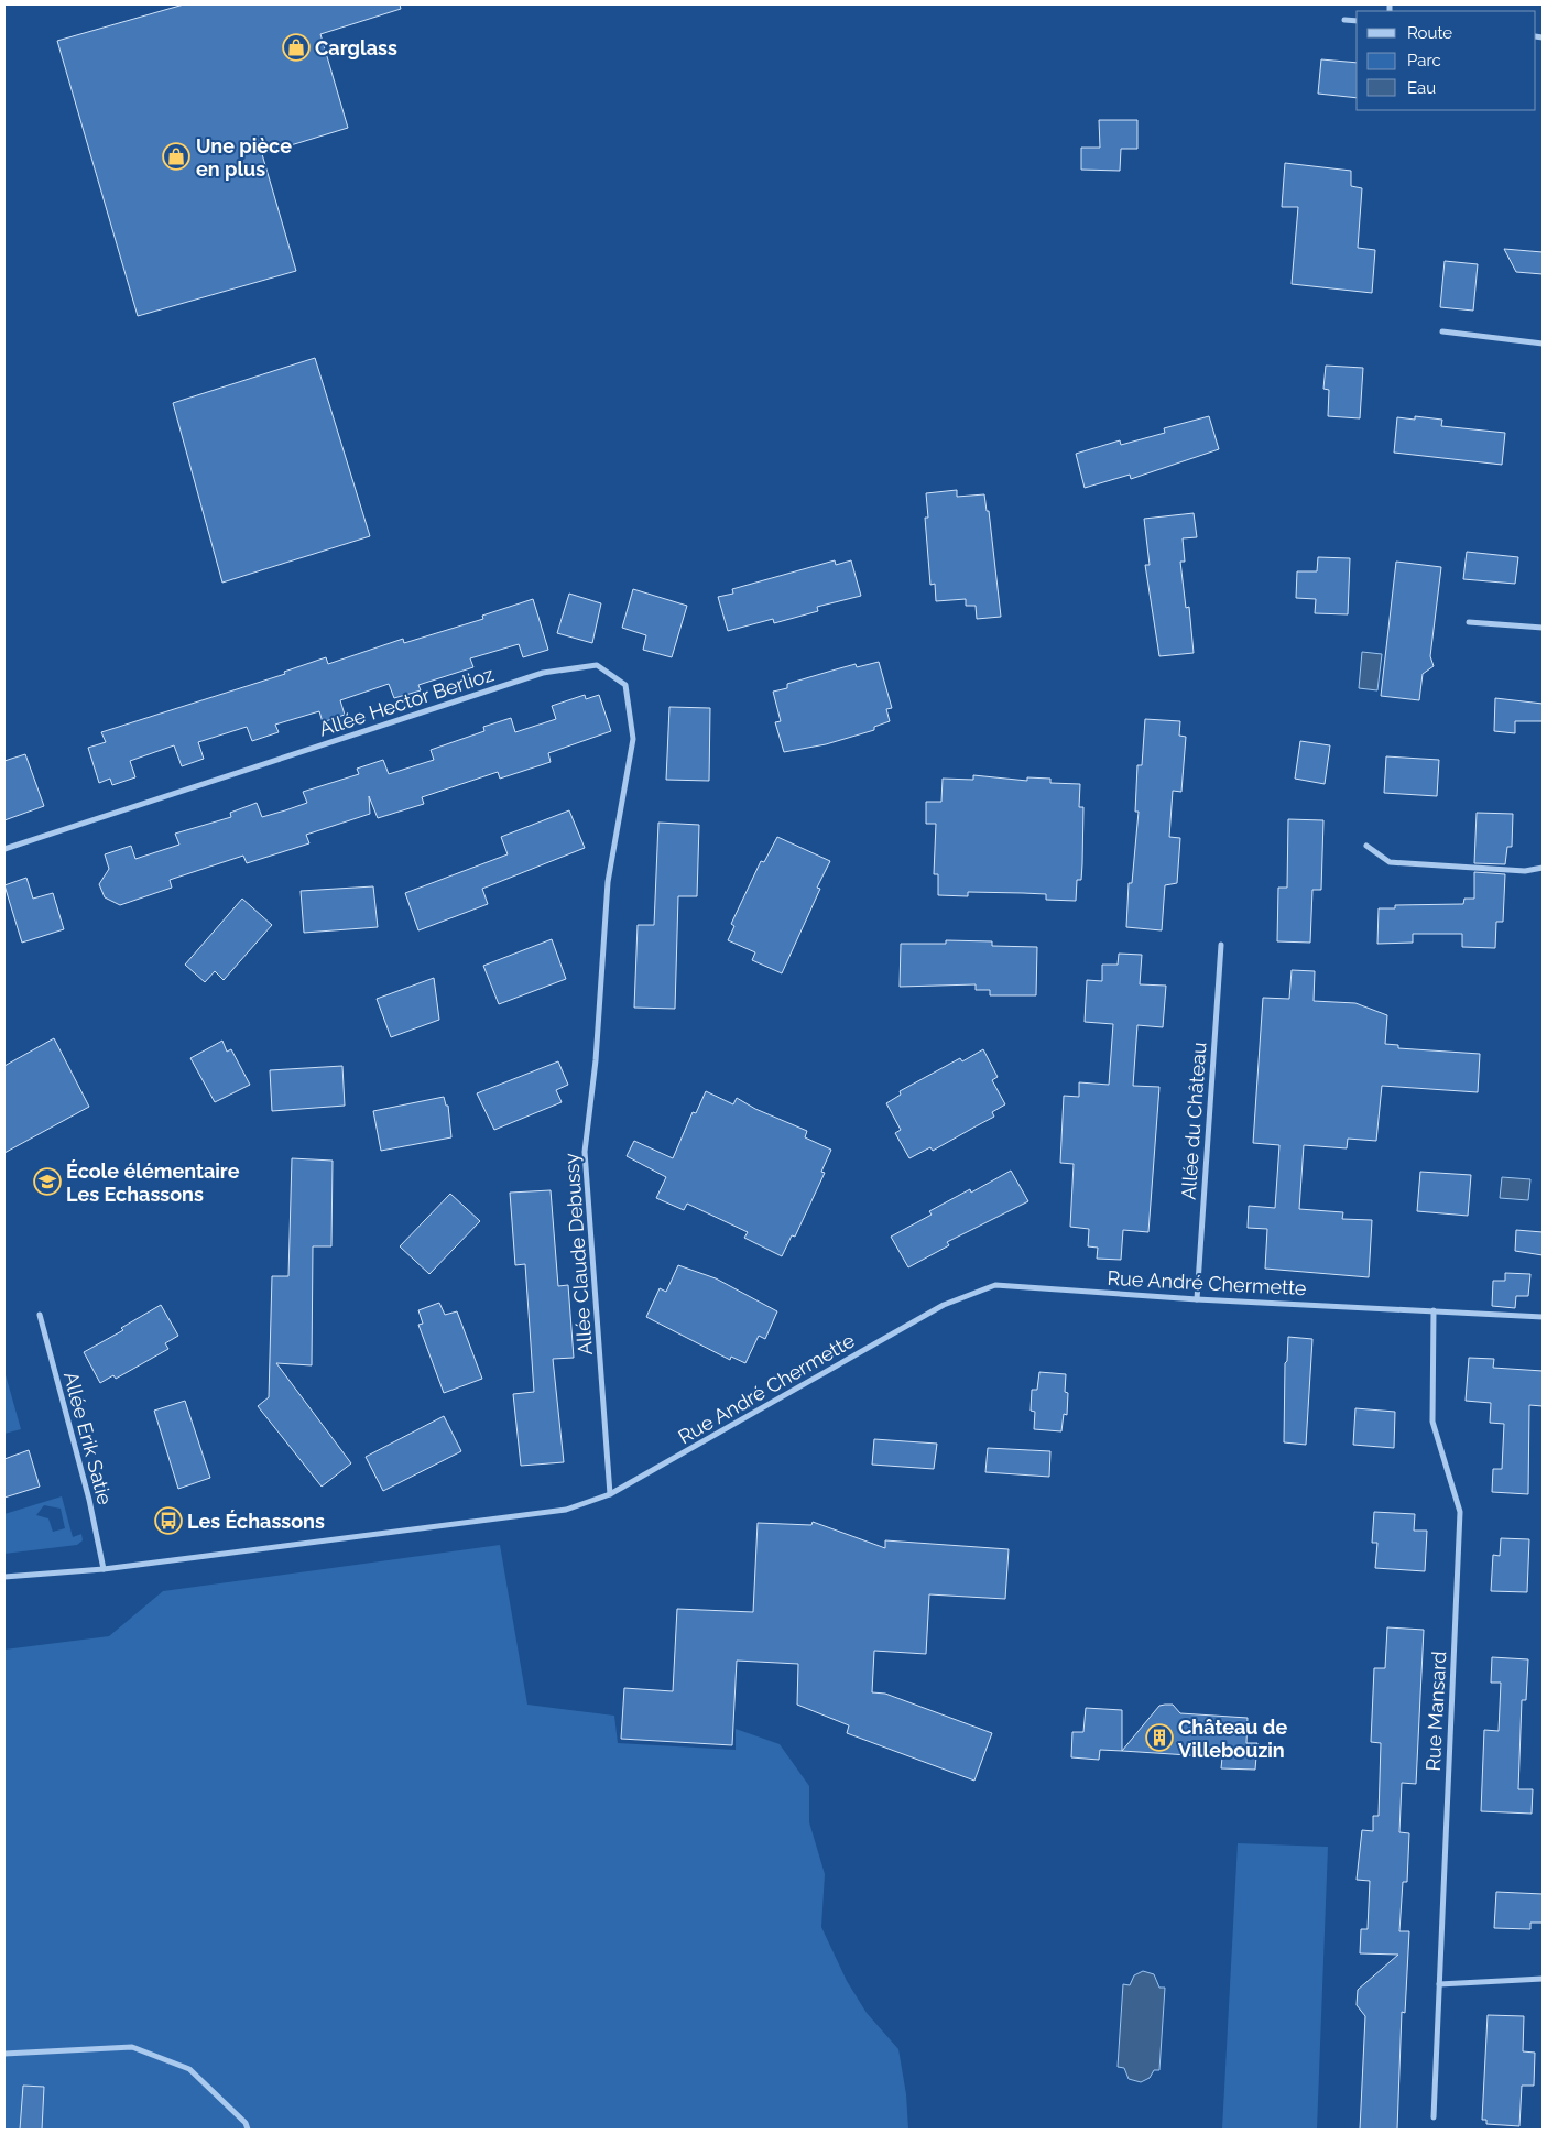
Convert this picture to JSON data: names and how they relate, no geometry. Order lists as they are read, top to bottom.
{
  "streets": {
    "street": [
      "Allée Hector Berlioz",
      "Allée du Château",
      "Allée Claude Debussy",
      "Rue André Chermette",
      "Allée Erik Satie",
      "Rue Mansard"
    ]
  },
  "crossings": [
    ["Allée Hector Berlioz", "Allée Claude Debussy"],
    ["Allée du Château", "Rue André Chermette"],
    ["Allée Claude Debussy", "Rue André Chermette"],
    ["Rue André Chermette", "Allée Erik Satie"],
    ["Rue André Chermette", "Rue Mansard"]
  ],
  "places": {
    "shop": ["Carglass", "Une pièce en plus"],
    "school or university": ["École élémentaire Les Echassons"],
    "bus stop": ["Les Échassons"],
    "building": ["Château de Villebouzin"]
  },
  "legend": ["Route", "Parc", "Eau"]
}
